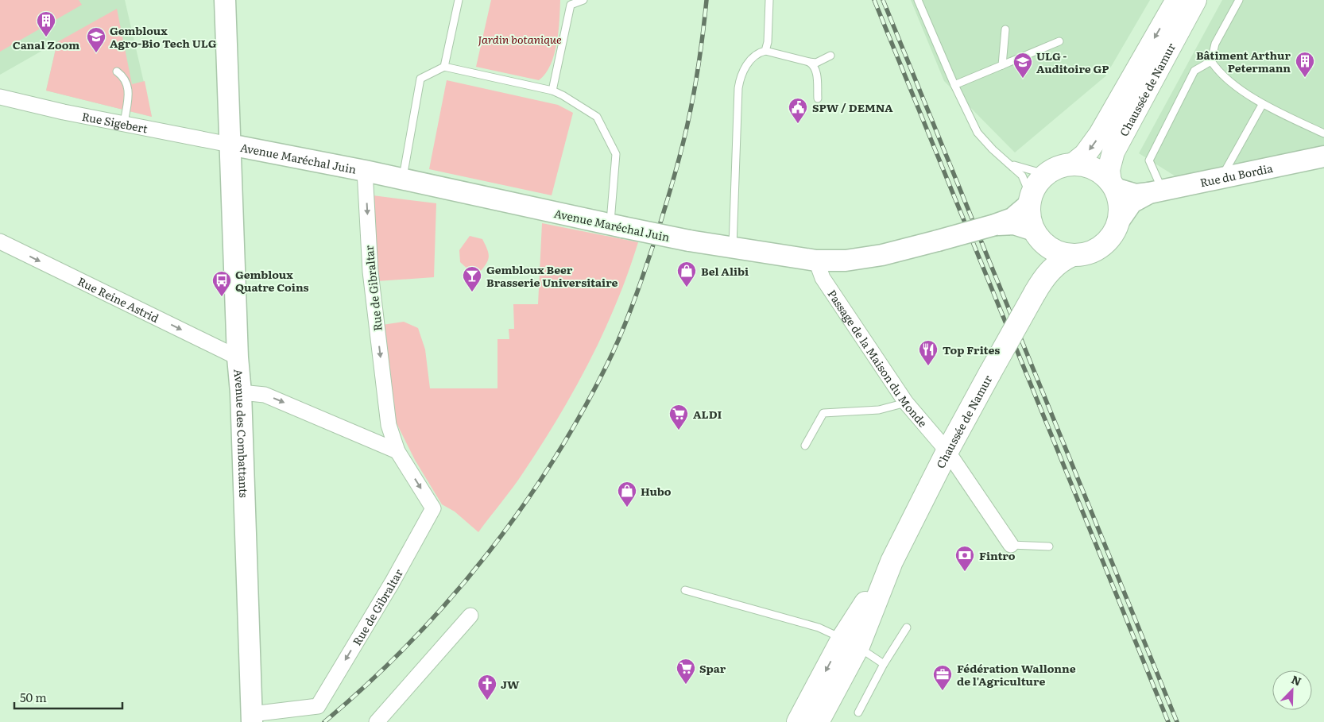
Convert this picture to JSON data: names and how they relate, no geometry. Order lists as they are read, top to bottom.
{
  "streets": {
    "main road": ["Chaussée de Namur"],
    "street": [
      "Rue Sigebert",
      "Avenue Maréchal Juin",
      "Rue du Bordia",
      "Rue de Gibraltar",
      "Rue Reine Astrid",
      "Passage de la Maison du Monde",
      "Avenue des Combattants"
    ]
  },
  "crossings": [
    ["Chaussée de Namur", "Avenue Maréchal Juin"],
    ["Chaussée de Namur", "Rue du Bordia"],
    ["Chaussée de Namur", "Passage de la Maison du Monde"],
    ["Rue Sigebert", "Avenue Maréchal Juin"],
    ["Rue Sigebert", "Avenue des Combattants"],
    ["Avenue Maréchal Juin", "Rue du Bordia"],
    ["Avenue Maréchal Juin", "Rue de Gibraltar"],
    ["Avenue Maréchal Juin", "Passage de la Maison du Monde"],
    ["Avenue Maréchal Juin", "Avenue des Combattants"],
    ["Rue de Gibraltar", "Avenue des Combattants"],
    ["Rue Reine Astrid", "Avenue des Combattants"]
  ],
  "one_way": ["Rue de Gibraltar", "Rue Reine Astrid"],
  "parks": ["Jardin botanique"],
  "places": {
    "building": ["Canal Zoom", "Bâtiment Arthur Petermann"],
    "school or university": ["Gembloux Agro-Bio Tech ULG", "ULG - Auditoire GP"],
    "public building": ["SPW / DEMNA"],
    "shop": ["Bel Alibi", "Hubo"],
    "bar": ["Gembloux Beer Brasserie Universitaire"],
    "bus stop": ["Gembloux Quatre Coins"],
    "restaurant": ["Top Frites"],
    "supermarket": ["ALDI", "Spar"],
    "bank": ["Fintro"],
    "office": ["Fédération Wallonne de l'Agriculture"],
    "church": ["JW"]
  },
  "scale_bar": "50 m",
  "north": "top right"
}
